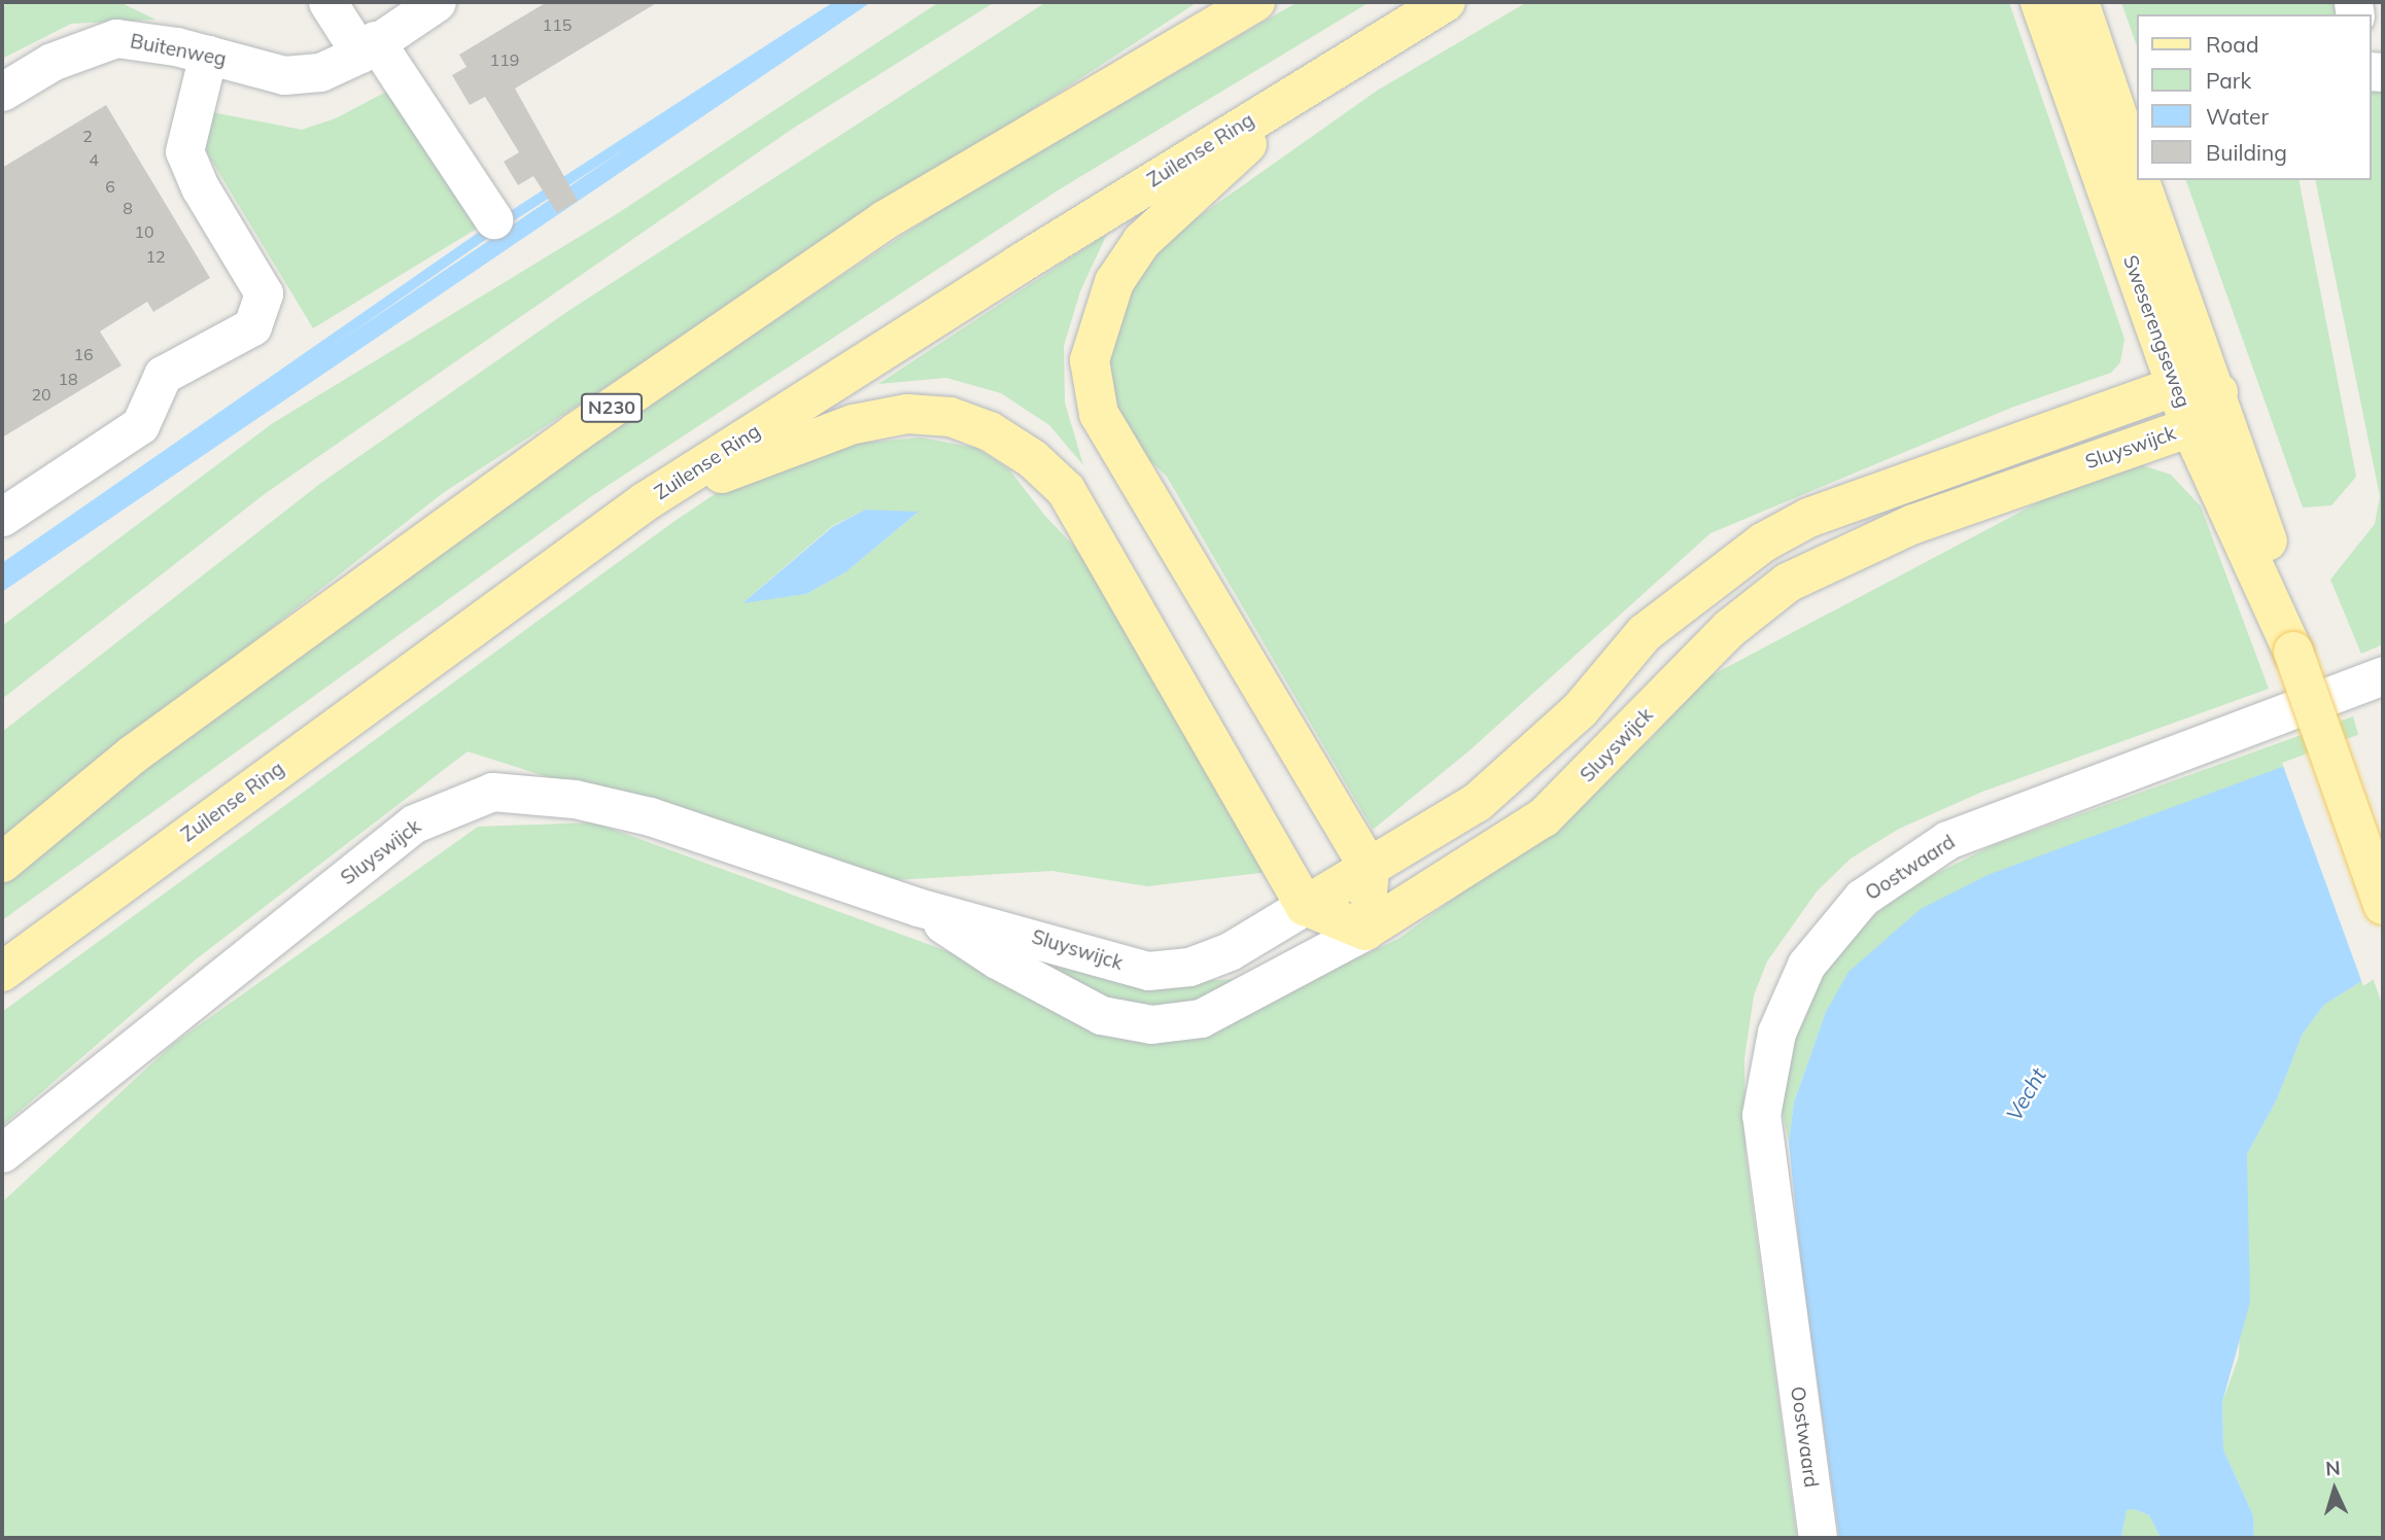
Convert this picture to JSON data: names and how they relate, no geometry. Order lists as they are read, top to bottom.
{
  "streets": {
    "main road": [
      "Zuilense Ring",
      "Sweserengseweg",
      "N230",
      "Sluyswijck"
    ],
    "street": ["Buitenweg", "Oostwaard"]
  },
  "crossings": [
    ["Sweserengseweg", "Sluyswijck"]
  ],
  "water": ["Vecht"],
  "house_numbers": [
    "115",
    "119",
    "2",
    "4",
    "6",
    "8",
    "10",
    "12",
    "16",
    "18",
    "20"
  ],
  "legend": [
    "Road",
    "Park",
    "Water",
    "Building"
  ],
  "north": "top"
}
